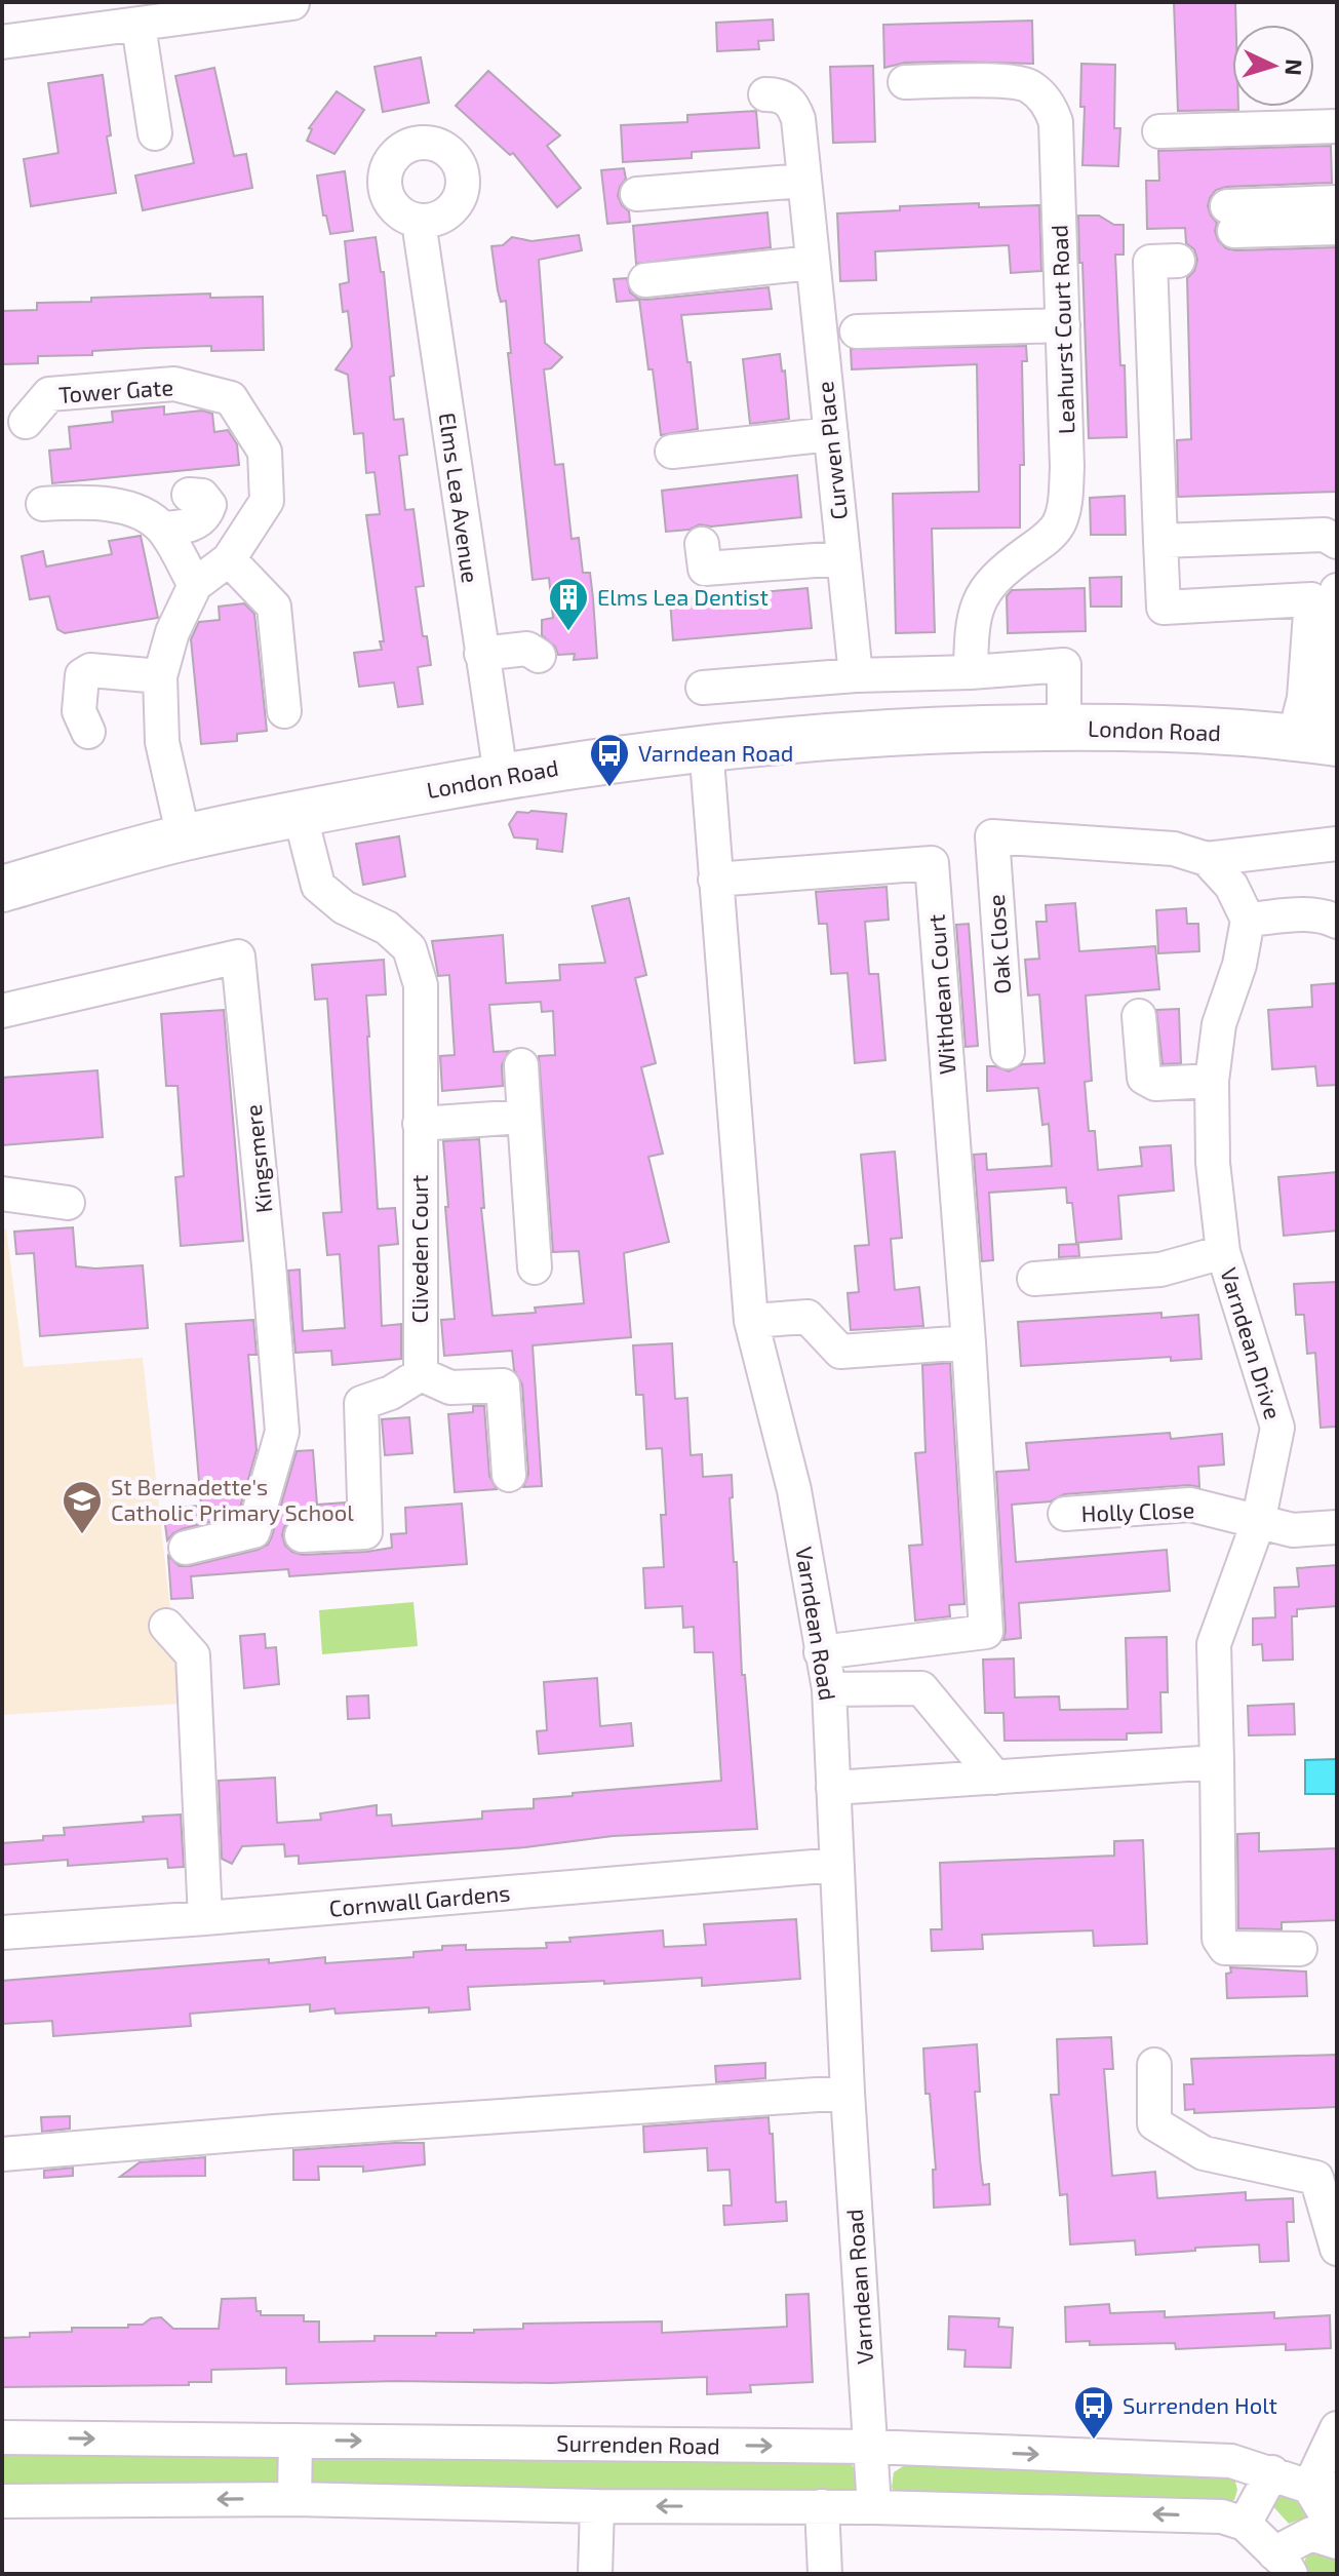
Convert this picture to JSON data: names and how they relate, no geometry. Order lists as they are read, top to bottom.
{
  "streets": {
    "highway": ["London Road"],
    "street": [
      "Leahurst Court Road",
      "Tower Gate",
      "Curwen Place",
      "Elms Lea Avenue",
      "Oak Close",
      "Withdean Court",
      "Kingsmere",
      "Cliveden Court",
      "Varndean Drive",
      "Holly Close",
      "Varndean Road",
      "Cornwall Gardens",
      "Surrenden Road"
    ]
  },
  "crossings": [
    ["Tower Gate", "London Road"],
    ["Elms Lea Avenue", "London Road"],
    ["London Road", "Cliveden Court"],
    ["London Road", "Varndean Road"],
    ["Withdean Court", "Varndean Road"],
    ["Varndean Drive", "Holly Close"],
    ["Varndean Road", "Cornwall Gardens"],
    ["Varndean Road", "Surrenden Road"]
  ],
  "places": {
    "building": ["Elms Lea Dentist"],
    "bus stop": ["Varndean Road", "Surrenden Holt"],
    "school or university": ["St Bernadette's Catholic Primary School"]
  },
  "north": "right"
}
